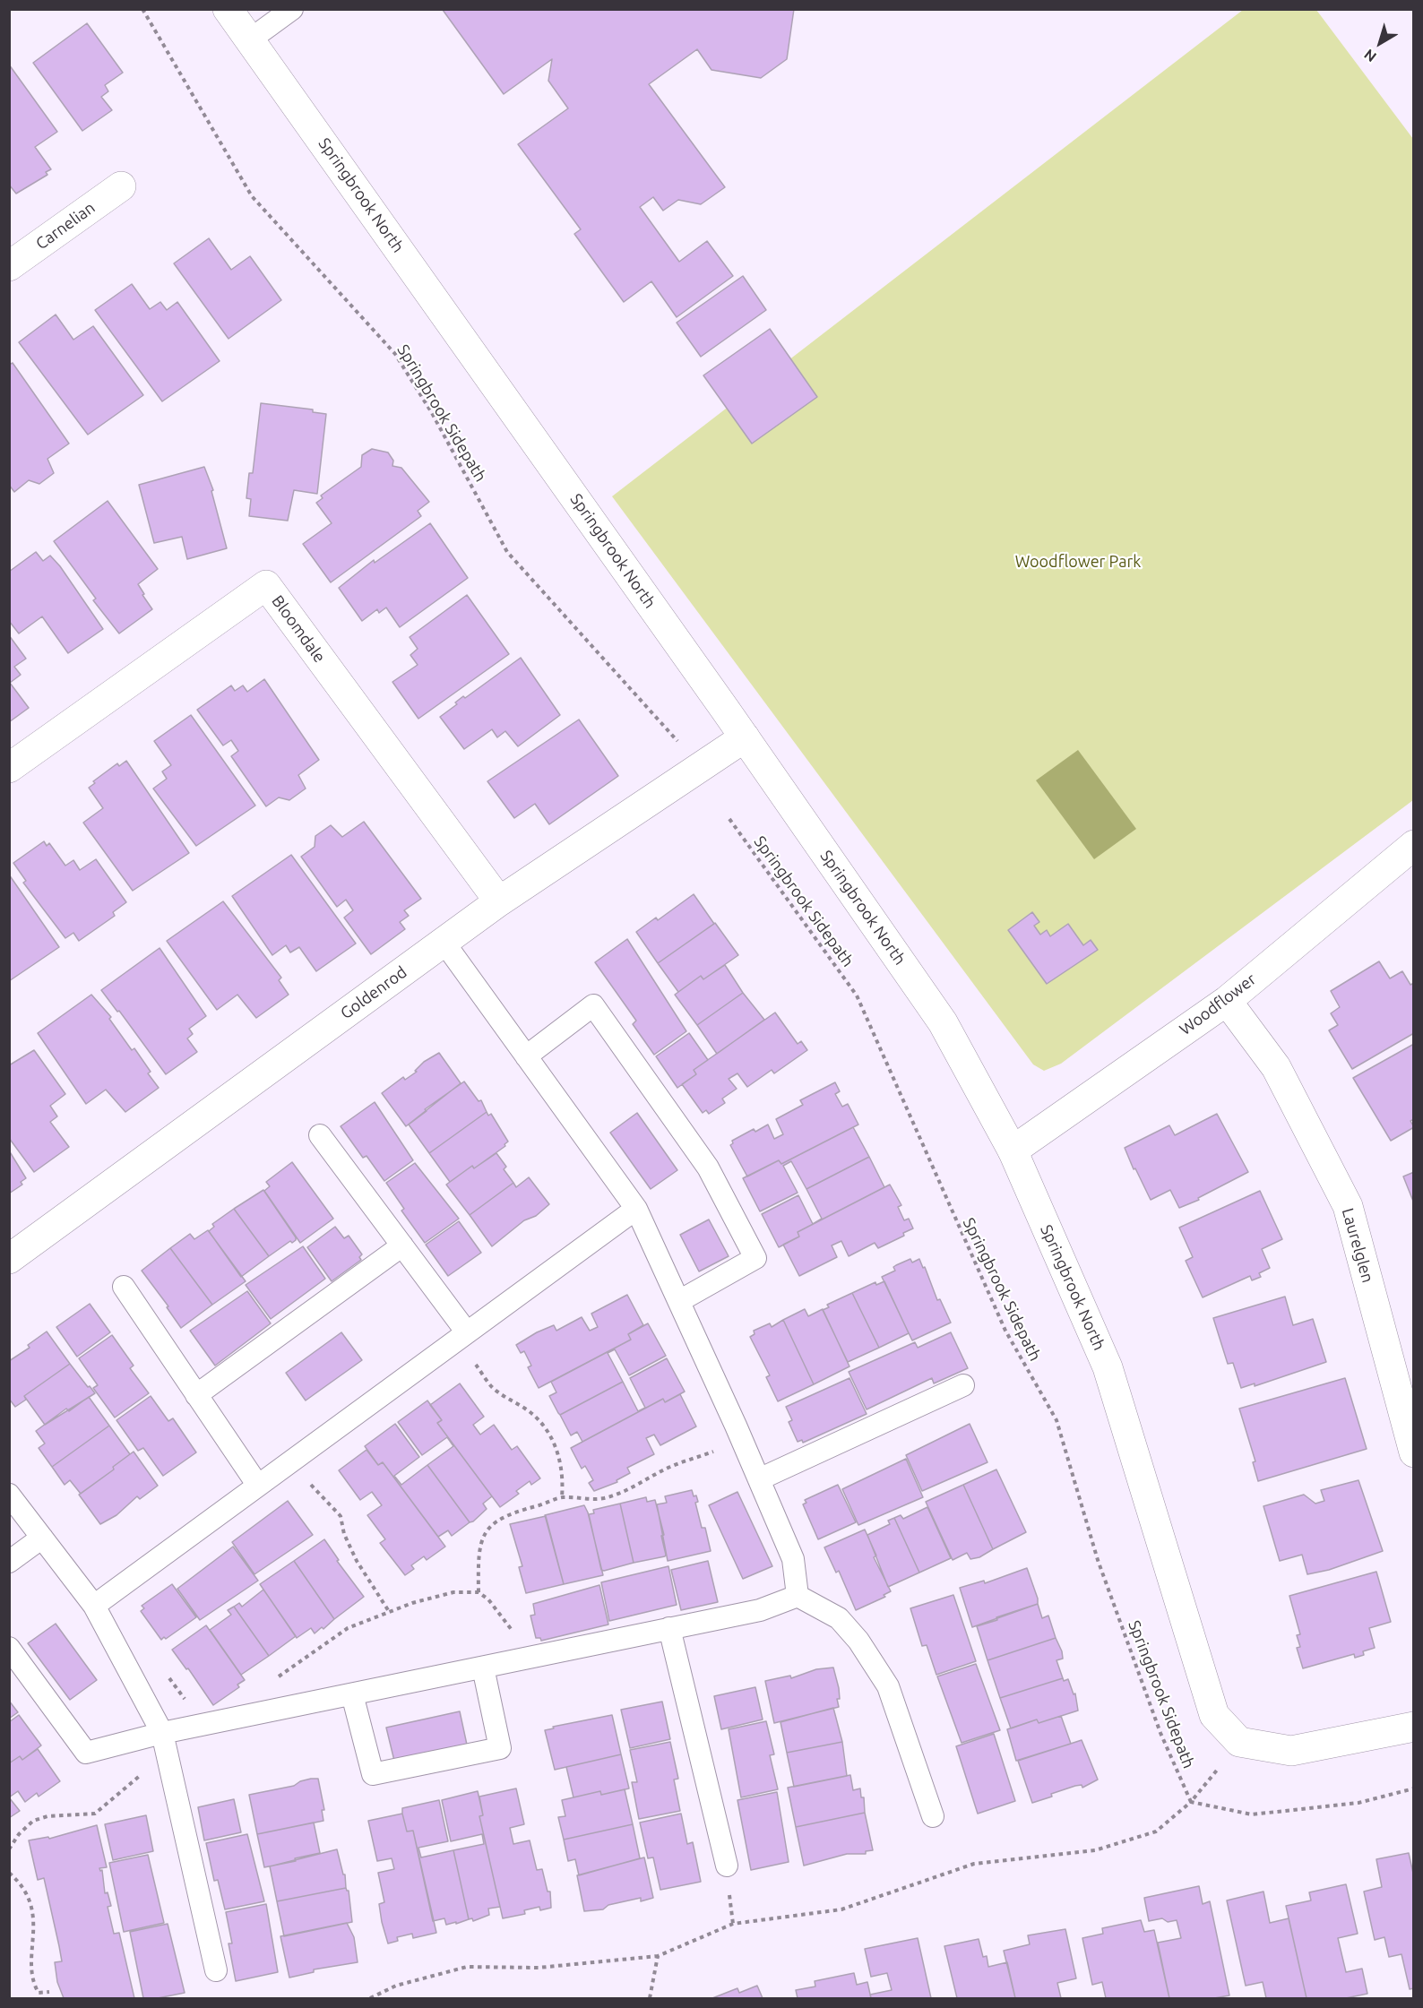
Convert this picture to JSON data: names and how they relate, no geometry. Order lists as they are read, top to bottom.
{
  "streets": {
    "street": [
      "Springbrook North",
      "Carnelian",
      "Bloomdale",
      "Goldenrod",
      "Woodflower",
      "Laurelglen"
    ],
    "path": ["Springbrook Sidepath"]
  },
  "crossings": [
    ["Springbrook North", "Goldenrod"],
    ["Springbrook North", "Woodflower"],
    ["Bloomdale", "Goldenrod"],
    ["Woodflower", "Laurelglen"]
  ],
  "parks": ["Woodflower Park"],
  "north": "bottom left"
}
